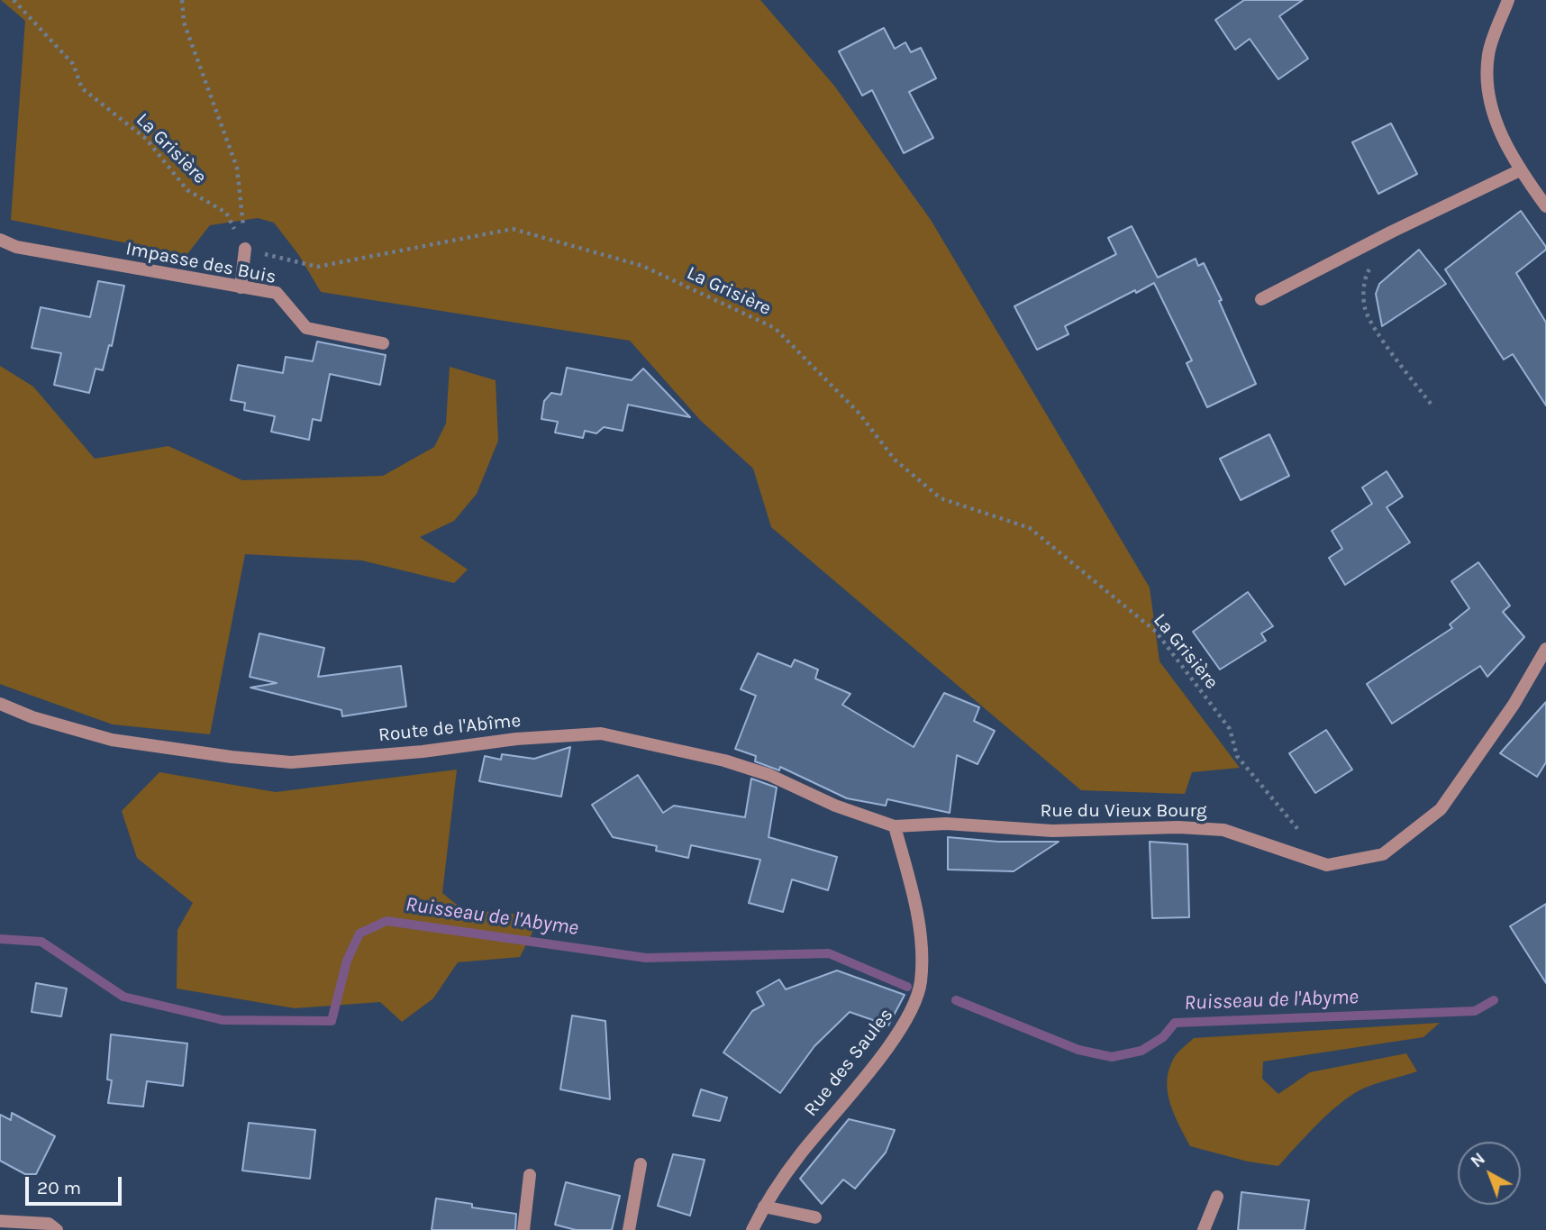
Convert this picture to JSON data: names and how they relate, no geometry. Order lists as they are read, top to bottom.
{
  "streets": {
    "street": [
      "Impasse des Buis",
      "Route de l'Abîme",
      "Rue du Vieux Bourg",
      "Rue des Saules"
    ],
    "path": ["La Grisière"]
  },
  "crossings": [
    ["La Grisière", "Rue du Vieux Bourg"],
    ["Route de l'Abîme", "Rue du Vieux Bourg"],
    ["Route de l'Abîme", "Rue des Saules"],
    ["Rue du Vieux Bourg", "Rue des Saules"]
  ],
  "water": ["Ruisseau de l'Abyme"],
  "scale_bar": "20 m",
  "north": "top left"
}
